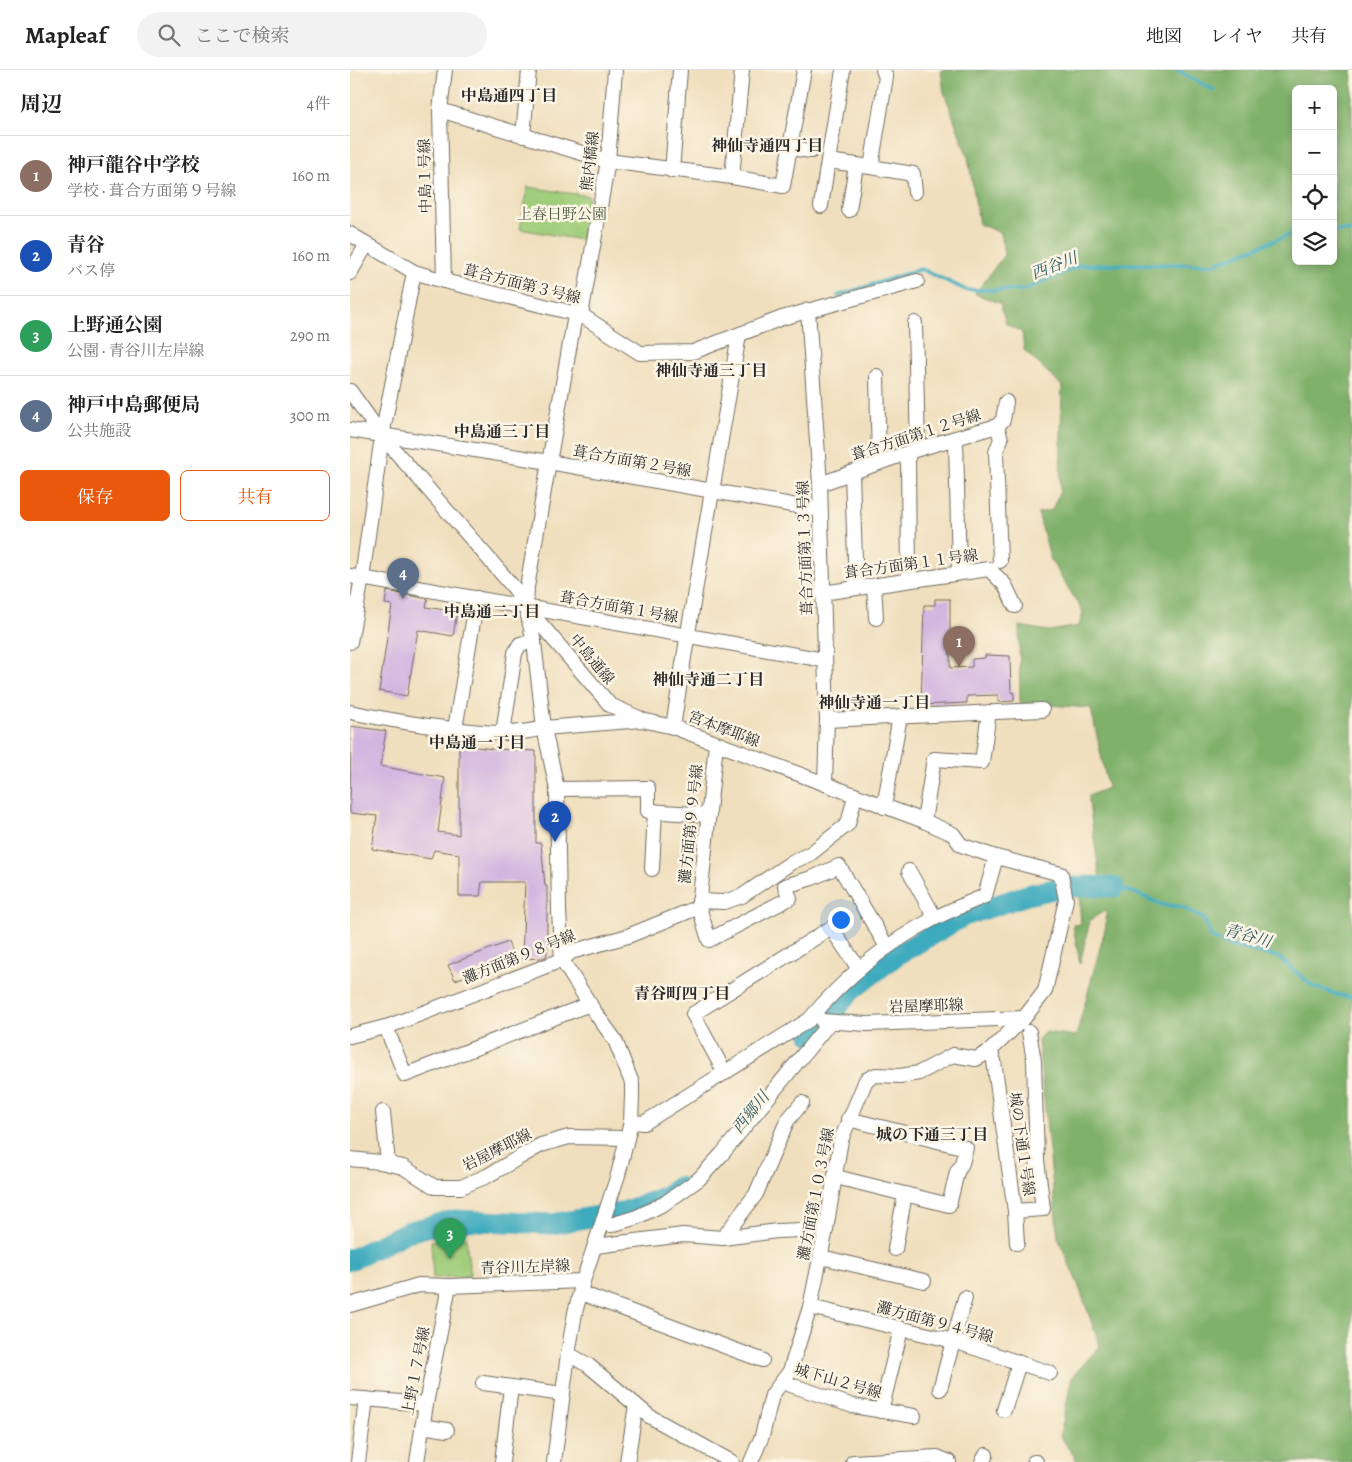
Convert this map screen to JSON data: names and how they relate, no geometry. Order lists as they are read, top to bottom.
{
  "streets": {
    "street": [
      "熊内橋線",
      "中島１号線",
      "葺合方面第３号線",
      "葺合方面第１２号線",
      "葺合方面第２号線",
      "葺合方面第１３号線",
      "葺合方面第１１号線",
      "葺合方面第１号線",
      "中島通線",
      "宮本摩耶線",
      "灘方面第９９号線",
      "灘方面第９８号線",
      "岩屋摩耶線",
      "城の下通１号線",
      "灘方面第１０３号線",
      "青谷川左岸線",
      "灘方面第９４号線",
      "上野１７号線",
      "城下山２号線"
    ]
  },
  "crossings": [
    ["熊内橋線", "葺合方面第３号線"],
    ["熊内橋線", "葺合方面第２号線"],
    ["熊内橋線", "葺合方面第１号線"],
    ["熊内橋線", "中島通線"],
    ["中島１号線", "葺合方面第３号線"],
    ["葺合方面第３号線", "葺合方面第１３号線"],
    ["葺合方面第１２号線", "葺合方面第１３号線"],
    ["葺合方面第２号線", "葺合方面第１３号線"],
    ["葺合方面第１３号線", "葺合方面第１１号線"],
    ["葺合方面第１３号線", "葺合方面第１号線"],
    ["葺合方面第１３号線", "宮本摩耶線"],
    ["葺合方面第１号線", "中島通線"],
    ["中島通線", "宮本摩耶線"],
    ["宮本摩耶線", "灘方面第９９号線"],
    ["宮本摩耶線", "灘方面第９８号線"],
    ["宮本摩耶線", "灘方面第１０３号線"],
    ["灘方面第９９号線", "灘方面第９８号線"],
    ["岩屋摩耶線", "灘方面第１０３号線"],
    ["城の下通１号線", "灘方面第１０３号線"],
    ["灘方面第１０３号線", "灘方面第９４号線"],
    ["灘方面第１０３号線", "城下山２号線"],
    ["青谷川左岸線", "上野１７号線"]
  ],
  "districts": [
    "中島通四丁目",
    "神仙寺通四丁目",
    "神仙寺通三丁目",
    "中島通三丁目",
    "中島通二丁目",
    "神仙寺通二丁目",
    "神仙寺通一丁目",
    "中島通一丁目",
    "青谷町四丁目",
    "城の下通三丁目"
  ],
  "water": ["西谷川", "青谷川", "西郷川"],
  "parks": ["上春日野公園"],
  "page": {
    "header": "Mapleaf",
    "search": "ここで検索",
    "nav": ["地図", "レイヤ", "共有"],
    "heading": ["周辺", "4件"],
    "map_buttons": ["+", "−"],
    "list": [
      {
        "mark": "1",
        "name": "神戸龍谷中学校",
        "note": "学校 · 葺合方面第９号線",
        "value": "160 m"
      },
      {
        "mark": "2",
        "name": "青谷",
        "note": "バス停",
        "value": "160 m"
      },
      {
        "mark": "3",
        "name": "上野通公園",
        "note": "公園 · 青谷川左岸線",
        "value": "290 m"
      },
      {
        "mark": "4",
        "name": "神戸中島郵便局",
        "note": "公共施設",
        "value": "300 m"
      }
    ],
    "buttons": ["保存", "共有"],
    "pins": [
      "4",
      "1",
      "2",
      "3"
    ]
  }
}
